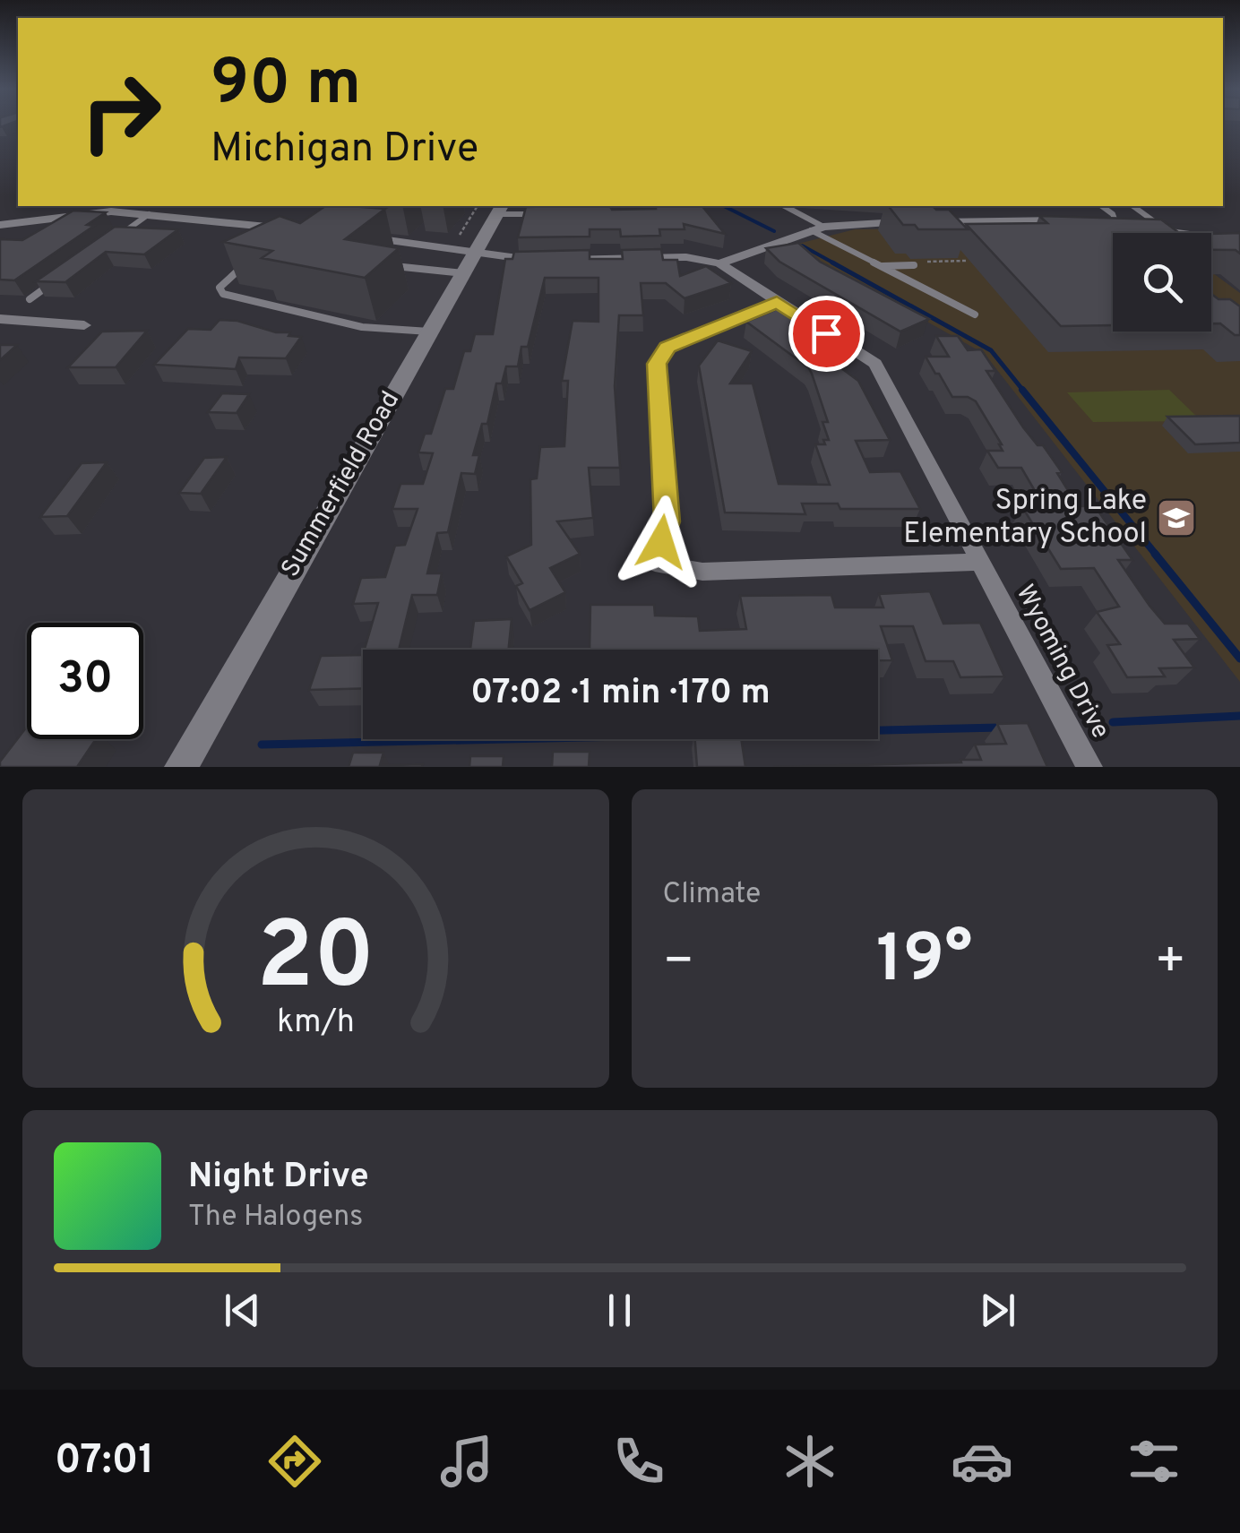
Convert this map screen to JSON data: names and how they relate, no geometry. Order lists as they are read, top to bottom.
{
  "streets": {
    "street": ["Summerfield Road", "Wyoming Drive"]
  },
  "places": {
    "school or university": ["Spring Lake Elementary School"]
  },
  "page": {
    "turn": ["90 m", "Michigan Drive"],
    "limit": "30",
    "trip": "07:02 · 1 min · 170 m",
    "tile": "Climate",
    "heat": ["−", "19°", "+"],
    "song": ["Night Drive", "The Halogens"],
    "tabs": "07:01",
    "gauge": ["20", "km/h"]
  }
}
